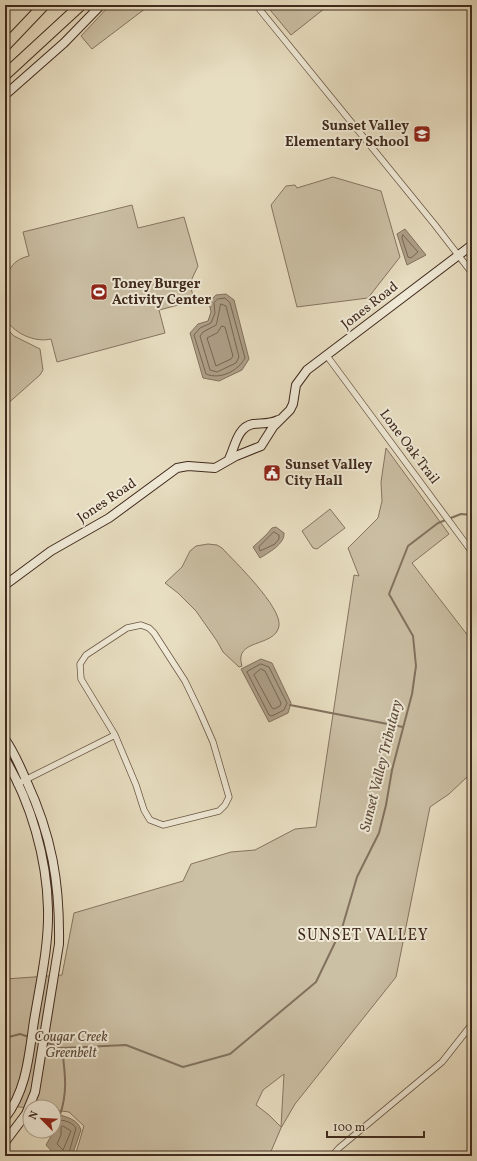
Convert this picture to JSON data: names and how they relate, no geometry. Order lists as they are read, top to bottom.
{
  "streets": {
    "street": ["Jones Road", "Lone Oak Trail"]
  },
  "crossings": [
    ["Jones Road", "Lone Oak Trail"]
  ],
  "districts": ["SUNSET VALLEY"],
  "water": ["Sunset Valley Tributary"],
  "parks": ["Cougar Creek Greenbelt"],
  "places": {
    "school or university": ["Sunset Valley Elementary School"],
    "sports": ["Toney Burger Activity Center"],
    "public building": ["Sunset Valley City Hall"]
  },
  "scale_bar": "100 m",
  "north": "top left"
}
